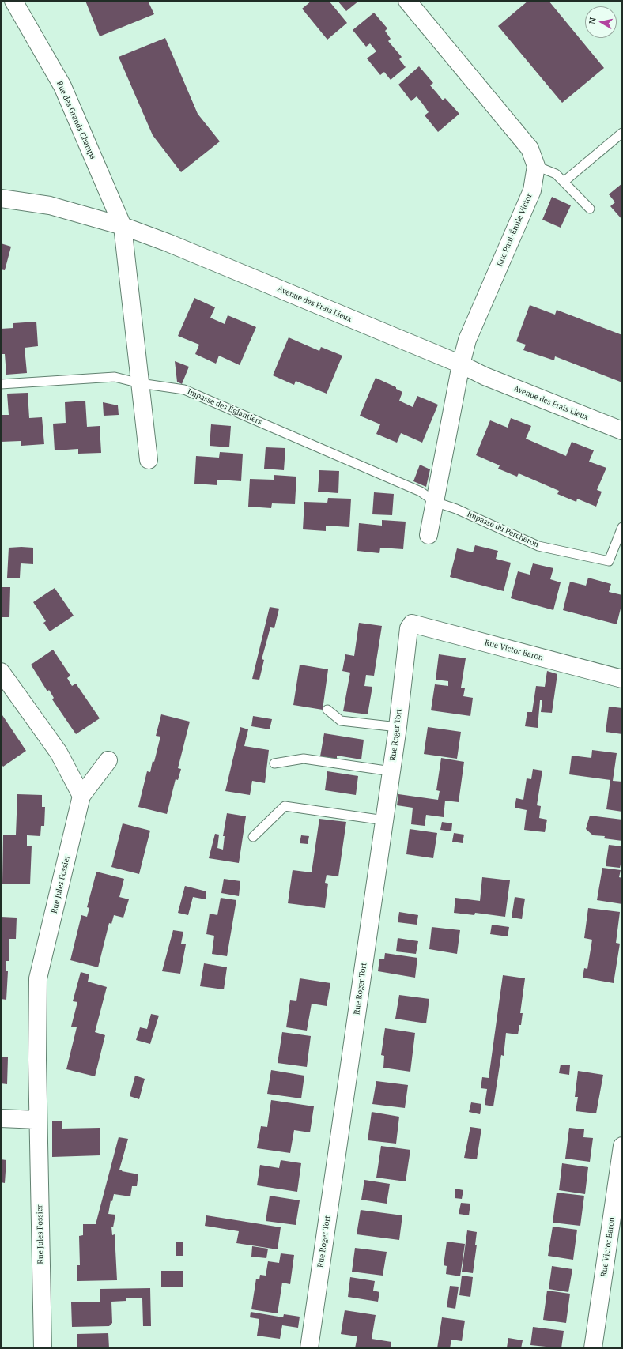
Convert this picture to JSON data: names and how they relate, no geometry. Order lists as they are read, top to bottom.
{
  "streets": {
    "street": [
      "Rue des Grands Champs",
      "Rue Paul-Émile Victor",
      "Avenue des Frais Lieux",
      "Rue Victor Baron",
      "Rue Roger Tort",
      "Rue Jules Fossier"
    ],
    "lane": ["Impasse des Églantiers", "Impasse du Percheron"]
  },
  "crossings": [
    ["Rue des Grands Champs", "Avenue des Frais Lieux"],
    ["Rue Paul-Émile Victor", "Avenue des Frais Lieux"],
    ["Impasse des Églantiers", "Impasse du Percheron"],
    ["Rue Victor Baron", "Rue Roger Tort"]
  ],
  "north": "left"
}
